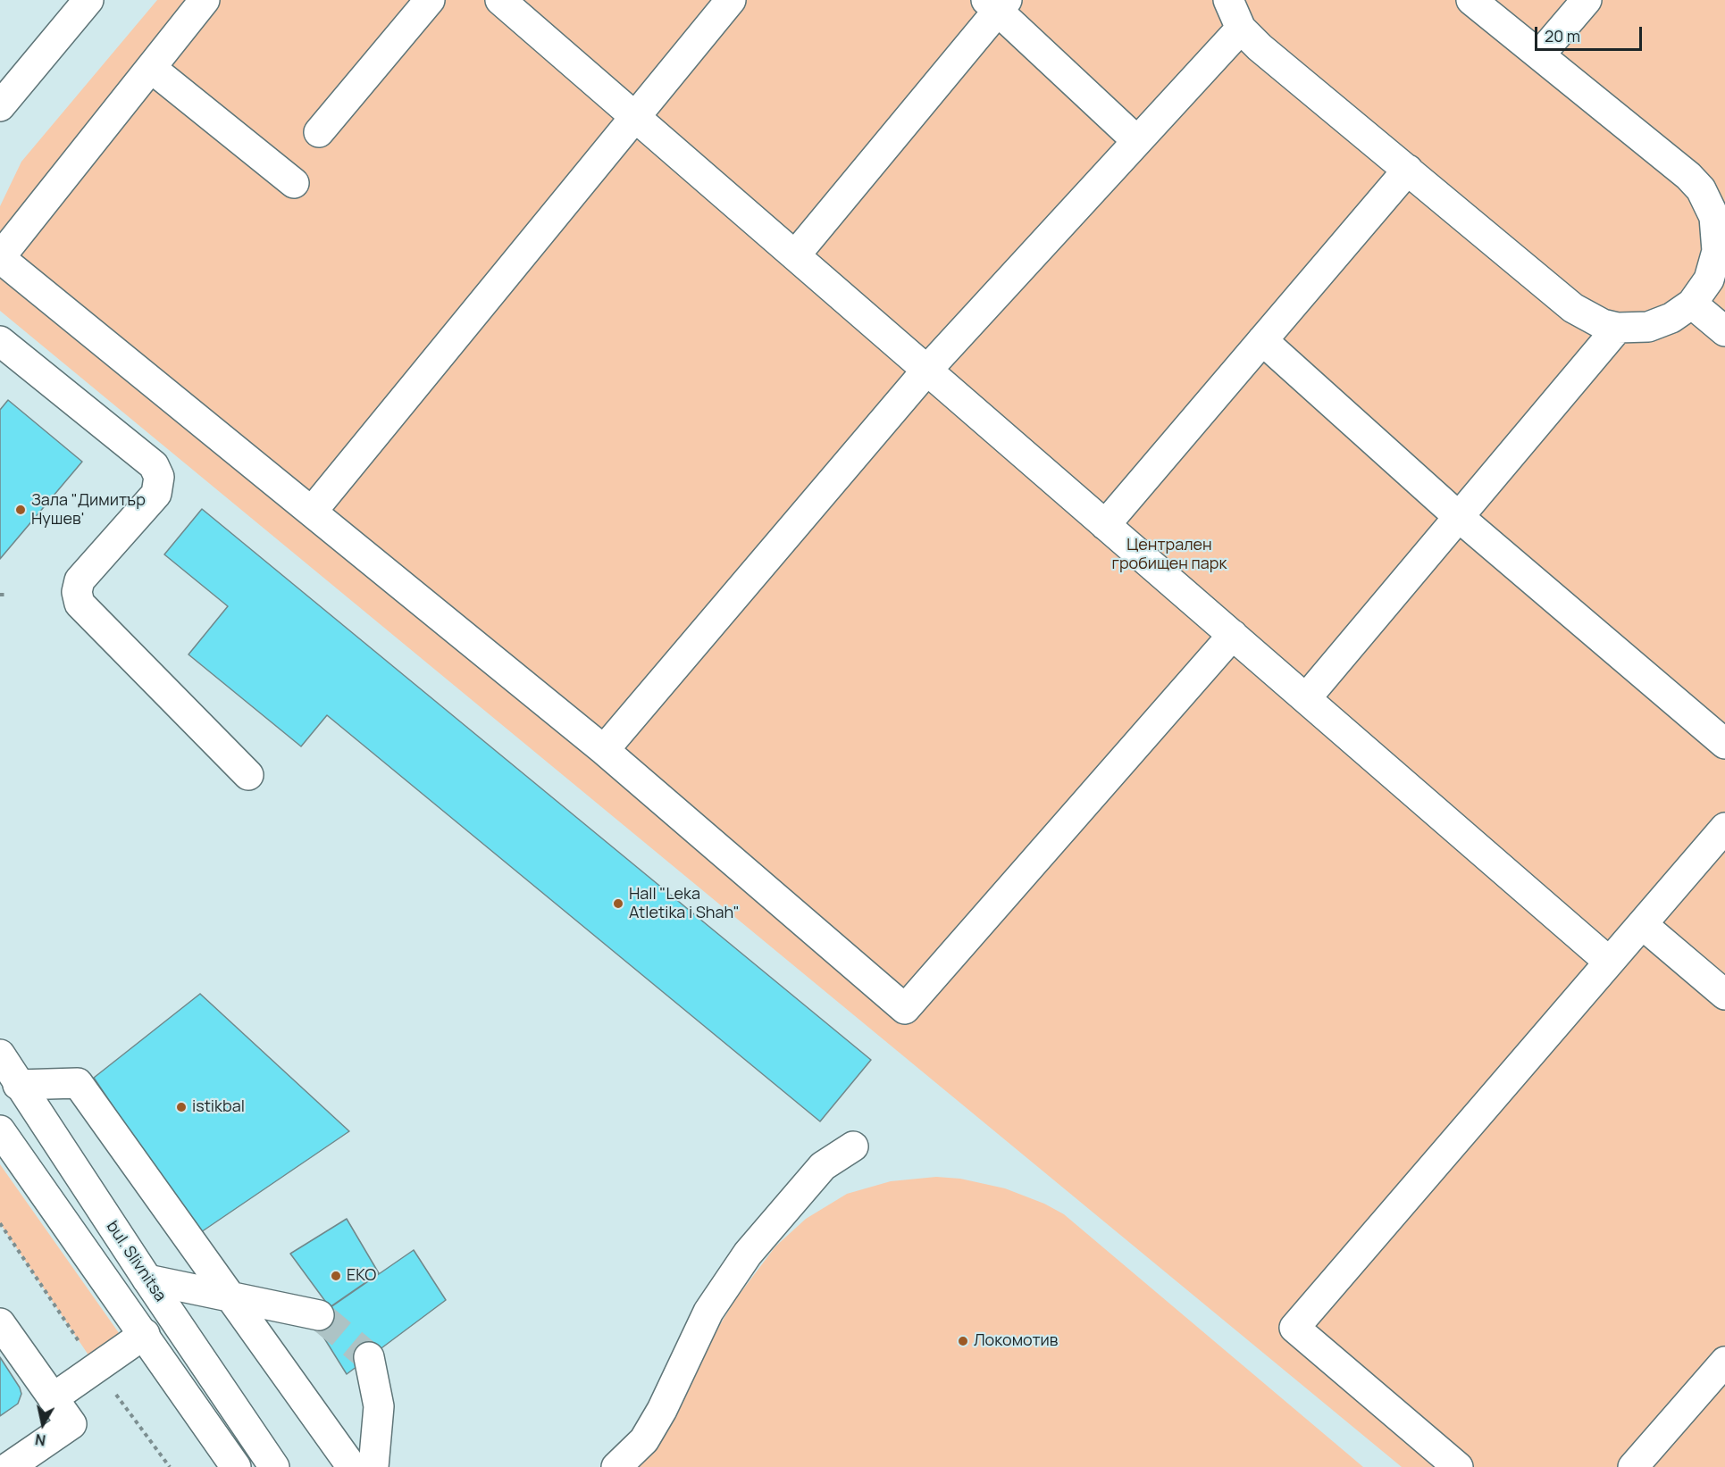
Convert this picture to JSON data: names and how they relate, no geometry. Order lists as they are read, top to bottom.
{
  "streets": {
    "main road": ["bul. Slivnitsa"]
  },
  "parks": ["Централен гробищен парк"],
  "places": [
    "Зала \"Димитър Нушев'",
    "Hall \"Leka Atletika i Shah\"",
    "istikbal",
    "EKO",
    "Локомотив"
  ],
  "scale_bar": "20 m",
  "north": "bottom"
}
